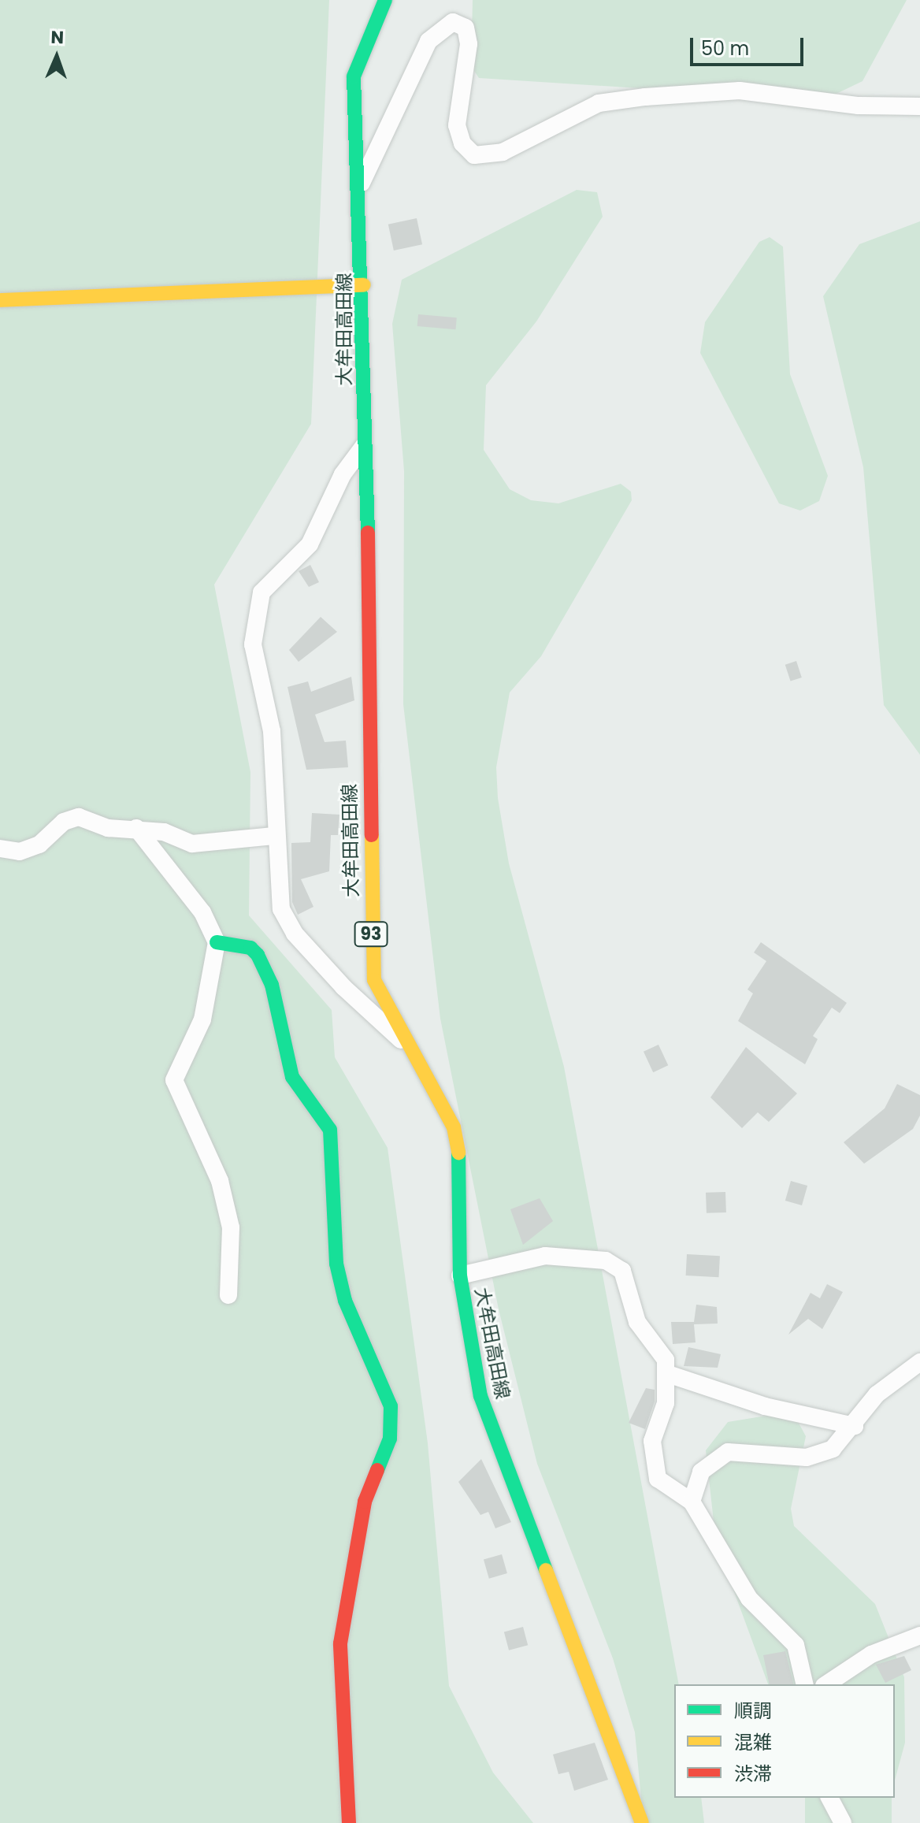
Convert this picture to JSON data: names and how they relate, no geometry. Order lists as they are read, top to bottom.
{
  "streets": {
    "main road": ["大牟田高田線", "93"]
  },
  "legend": ["順調", "混雑", "渋滞"],
  "scale_bar": "50 m",
  "north": "top"
}
